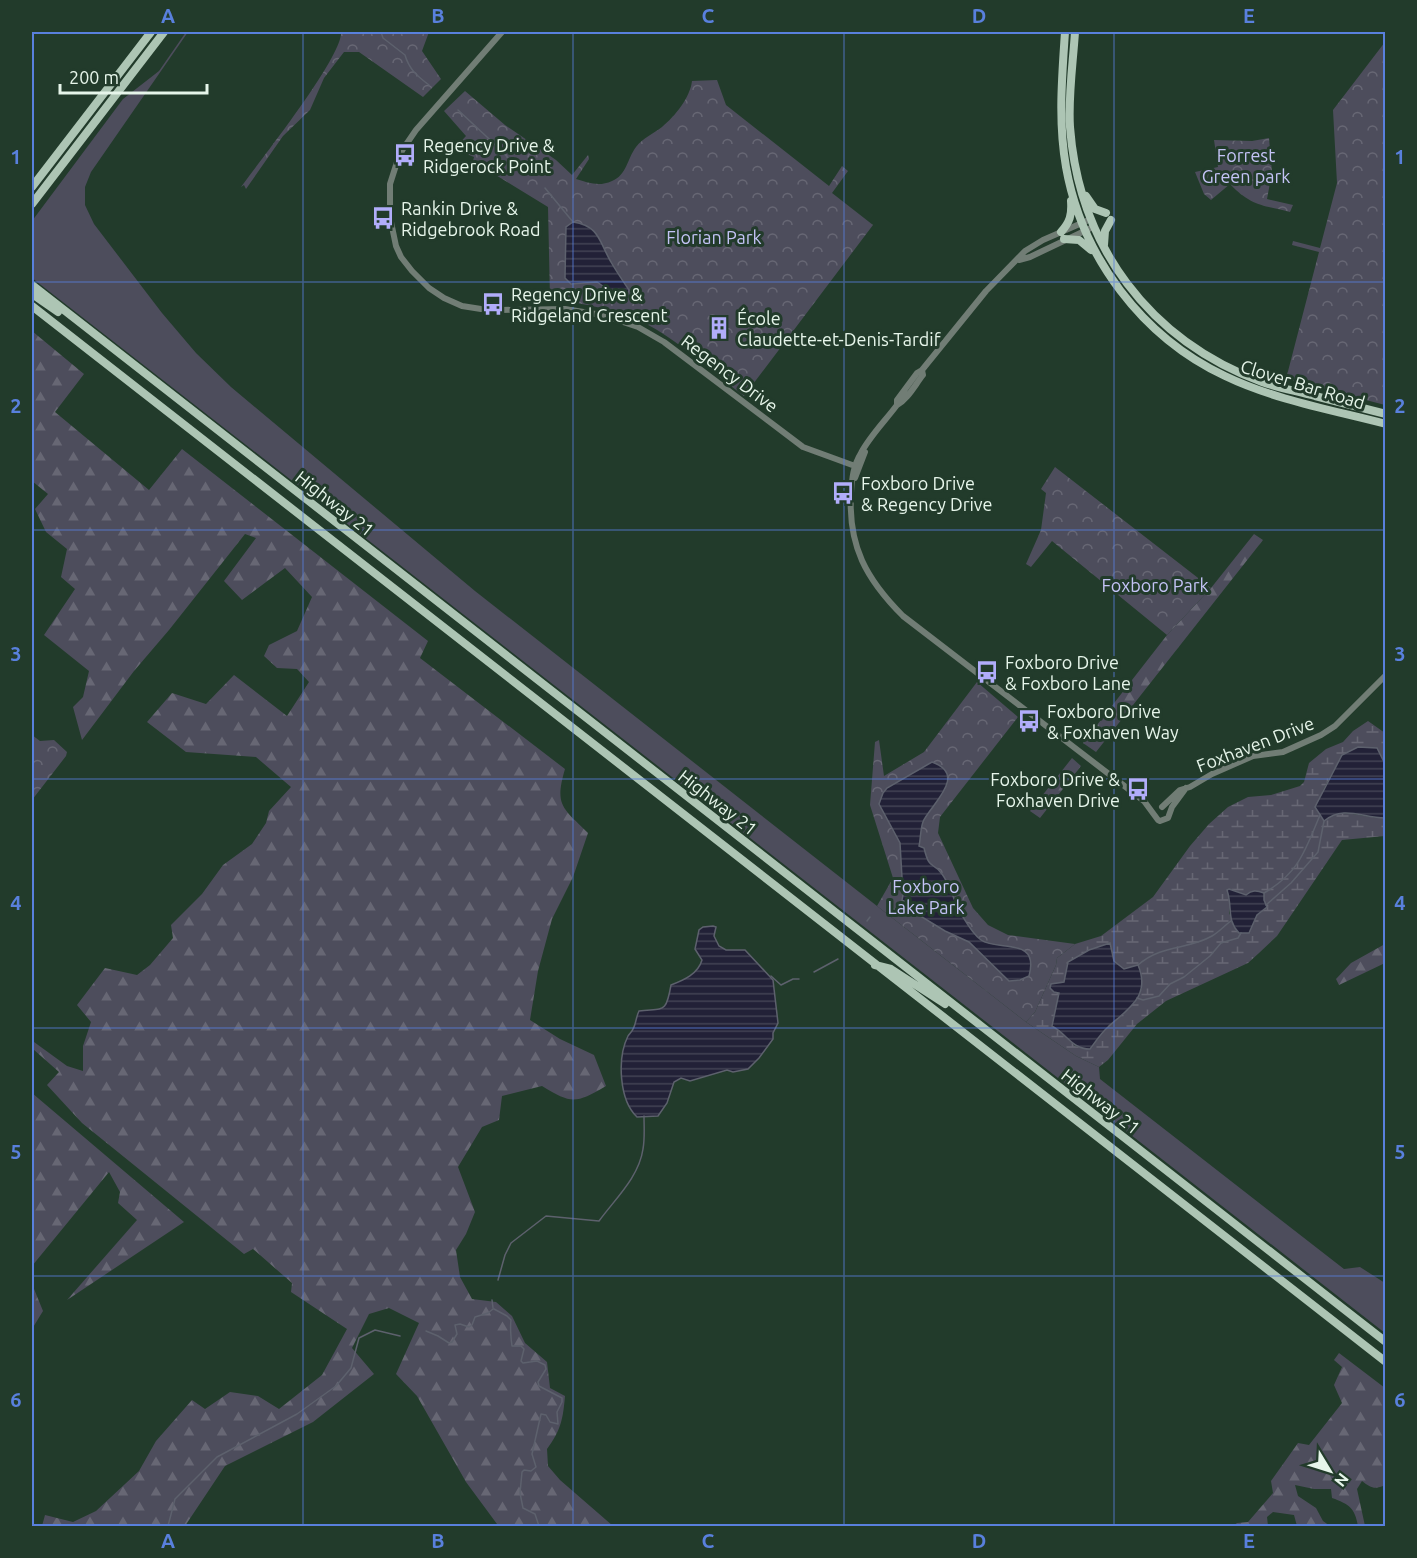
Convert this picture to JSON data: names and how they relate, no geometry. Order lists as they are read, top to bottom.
{
  "streets": {
    "main road": ["Clover Bar Road", "Highway 21"],
    "street": ["Regency Drive", "Foxhaven Drive"]
  },
  "parks": [
    "Forrest Green park",
    "Florian Park",
    "Foxboro Park",
    "Foxboro Lake Park"
  ],
  "places": {
    "bus stop": [
      "Regency Drive & Ridgerock Point",
      "Rankin Drive & Ridgebrook Road",
      "Regency Drive & Ridgeland Crescent",
      "Foxboro Drive & Regency Drive",
      "Foxboro Drive & Foxboro Lane",
      "Foxboro Drive & Foxhaven Way",
      "Foxboro Drive & Foxhaven Drive"
    ],
    "building": ["École Claudette-et-Denis-Tardif"]
  },
  "scale_bar": "200 m",
  "north": "bottom right",
  "grid": {
    "columns": [
      "A",
      "B",
      "C",
      "D",
      "E"
    ],
    "rows": [
      "1",
      "2",
      "3",
      "4",
      "5",
      "6"
    ]
  }
}
